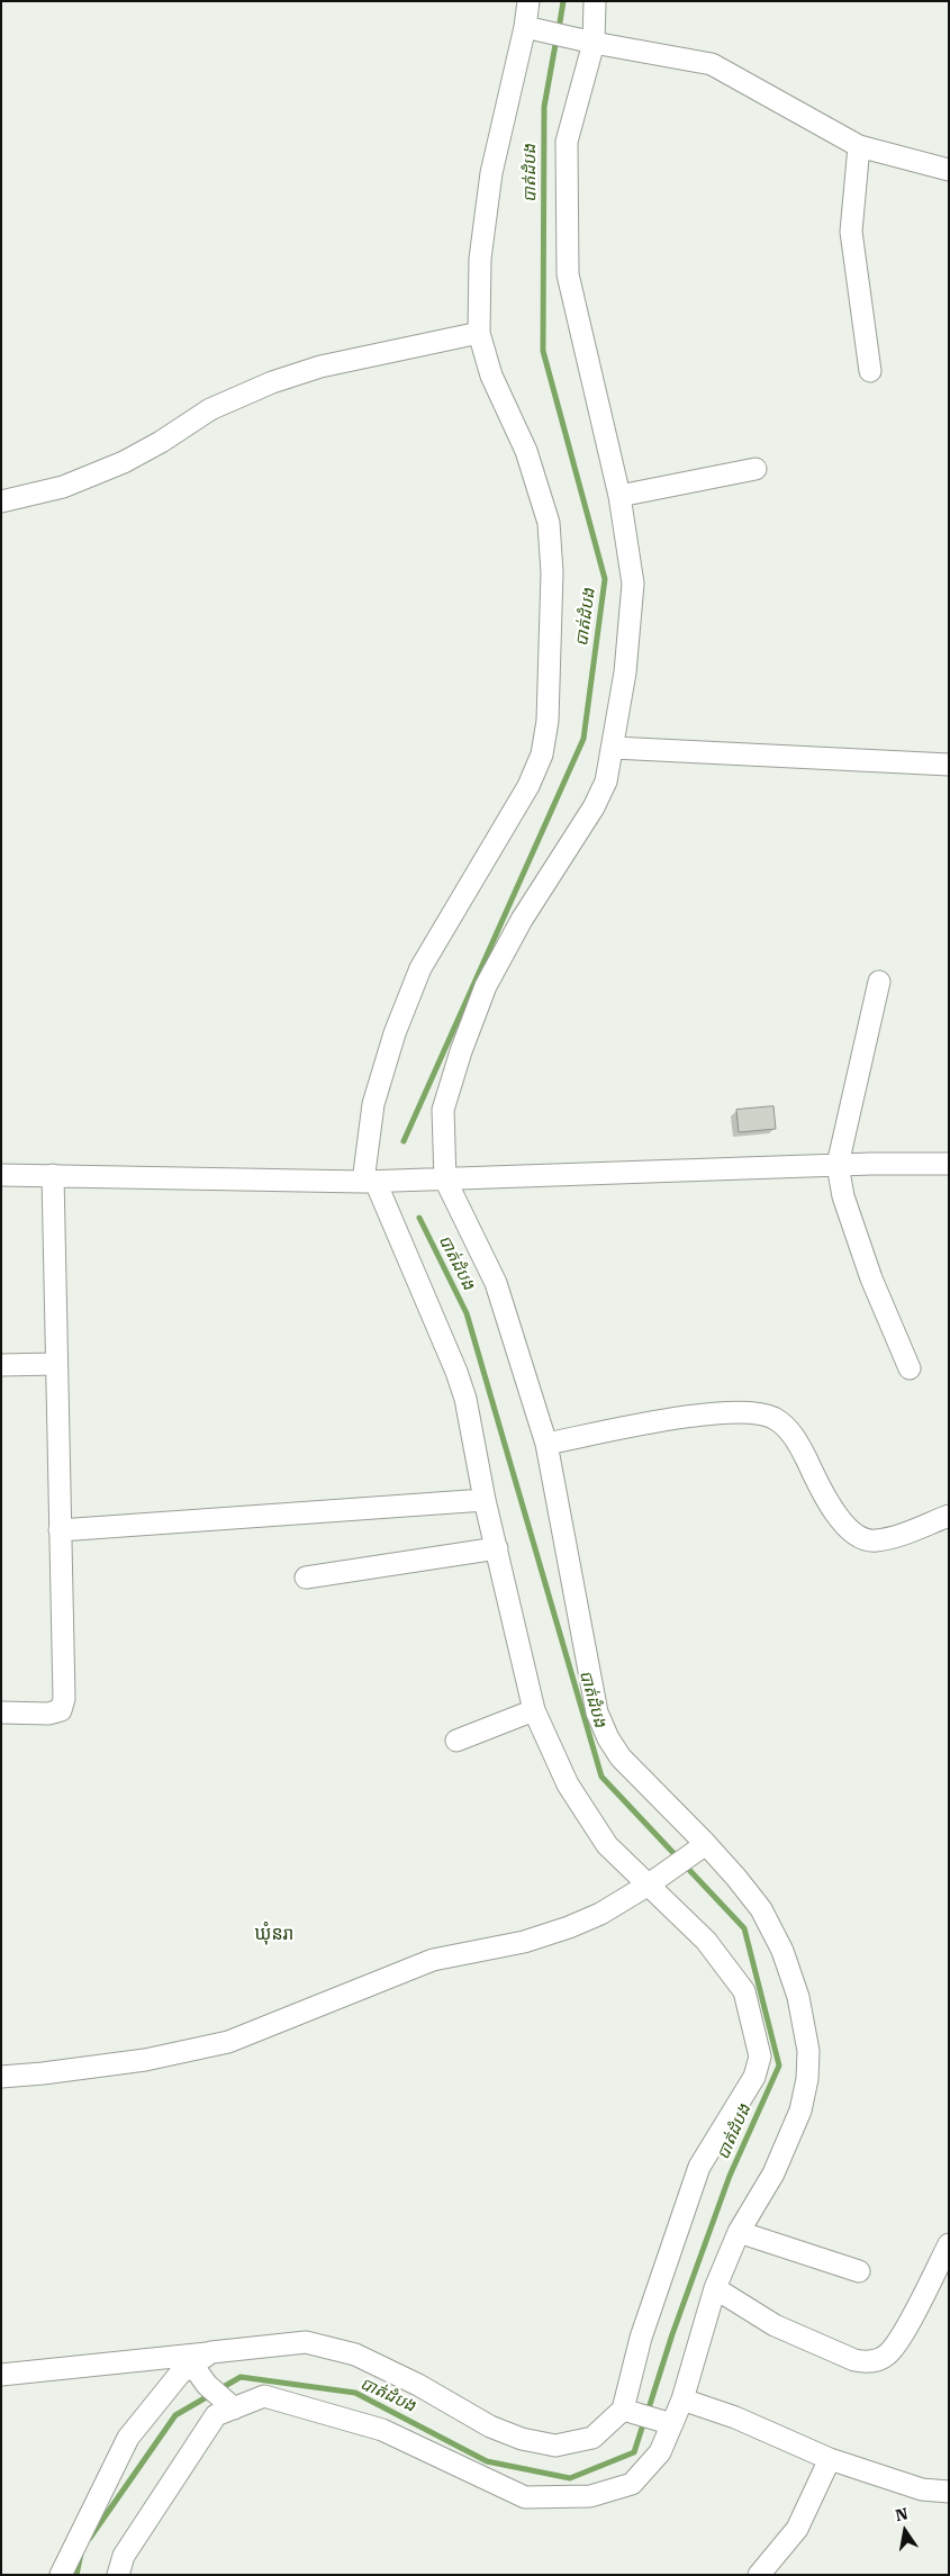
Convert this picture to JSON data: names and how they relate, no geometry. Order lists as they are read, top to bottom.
{
  "districts": ["ឃុំនរា"],
  "water": ["បាត់ដំបង"],
  "north": "top"
}
